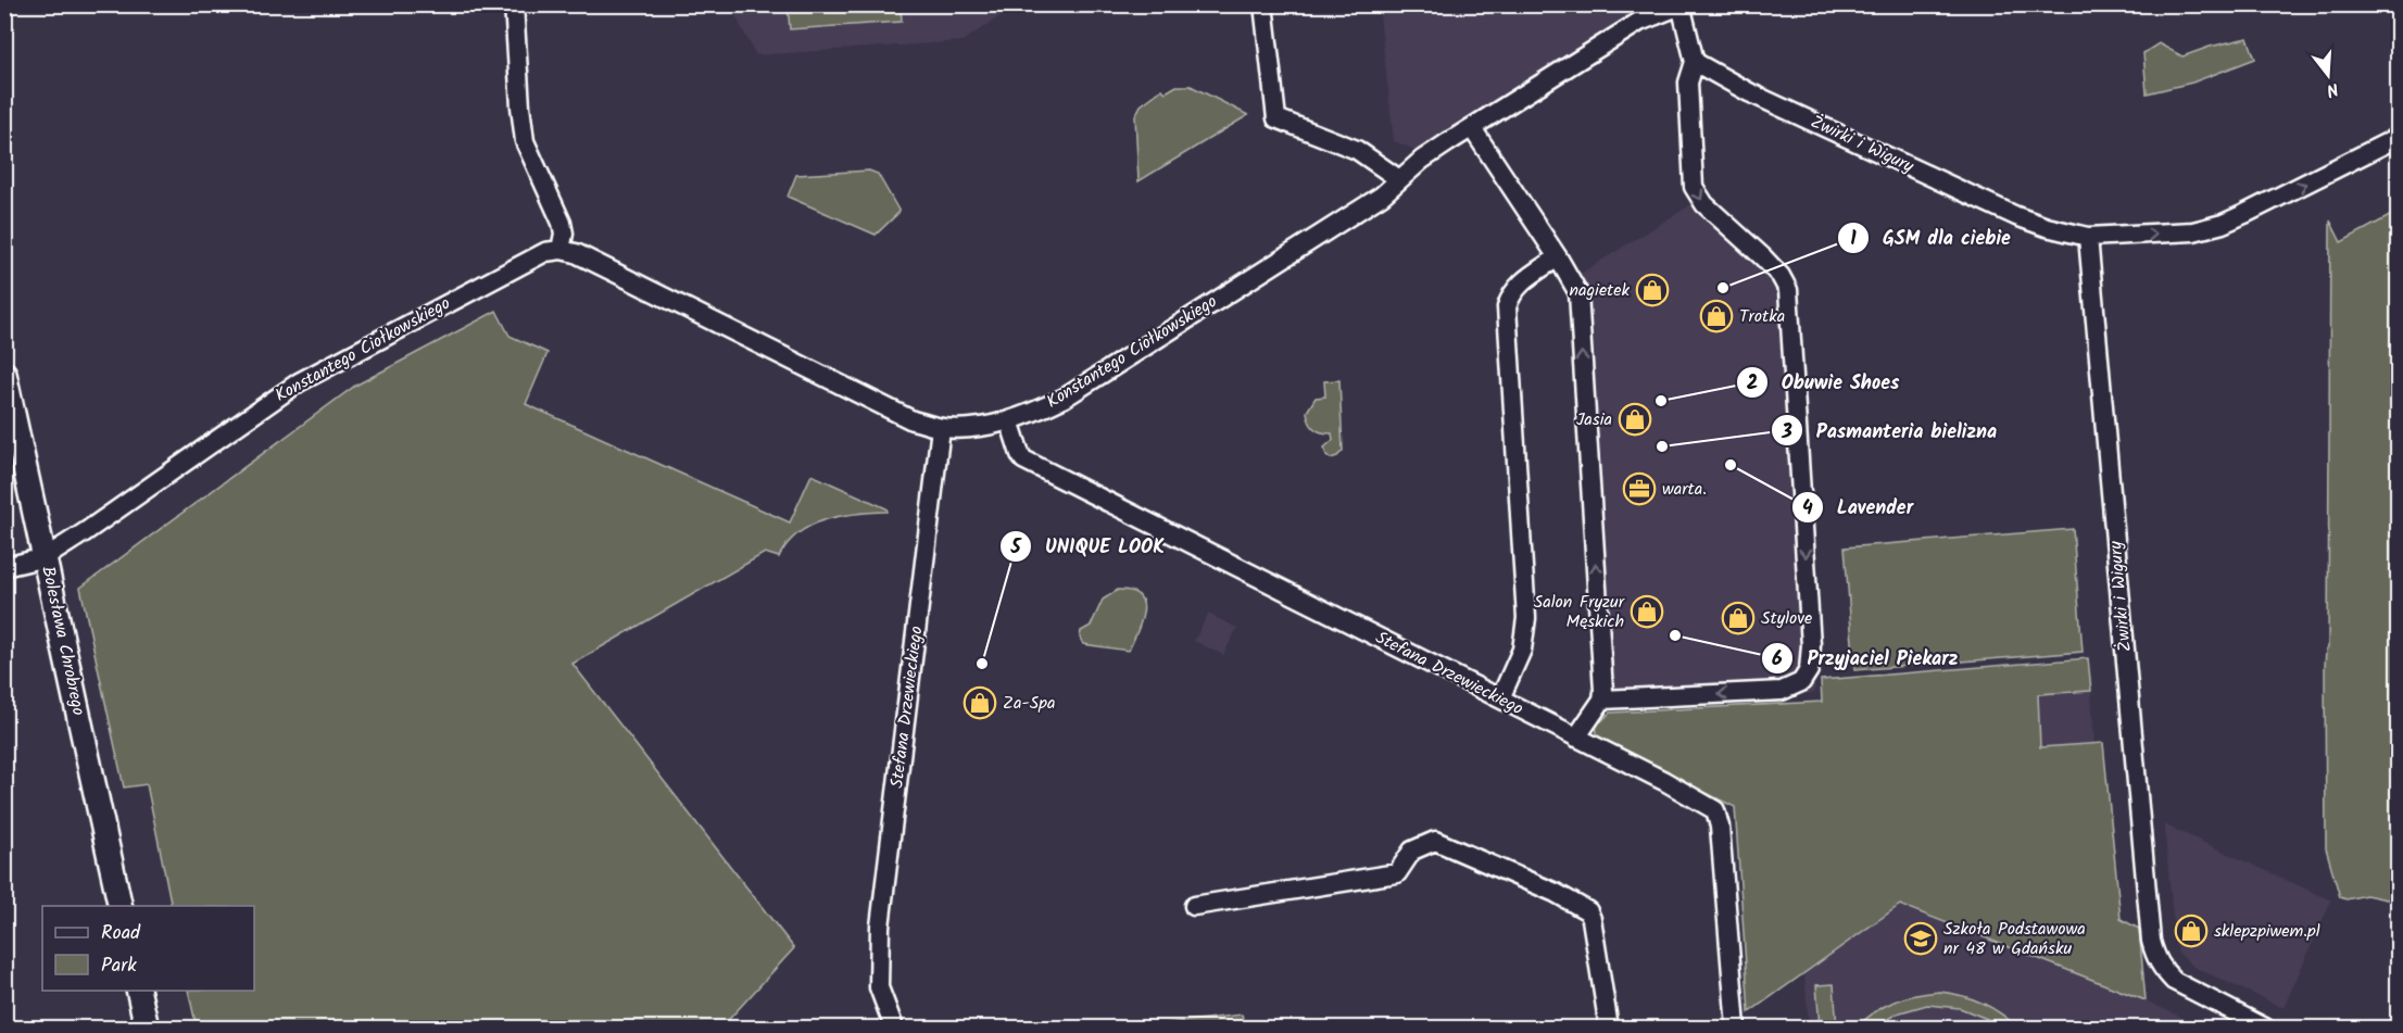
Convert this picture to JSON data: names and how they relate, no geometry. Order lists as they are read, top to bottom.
{
  "streets": {
    "street": [
      "Żwirki i Wigury",
      "Konstantego Ciołkowskiego",
      "Bolesława Chrobrego",
      "Stefana Drzewieckiego"
    ]
  },
  "crossings": [
    ["Konstantego Ciołkowskiego", "Bolesława Chrobrego"],
    ["Konstantego Ciołkowskiego", "Stefana Drzewieckiego"]
  ],
  "places": {
    "other": [
      "GSM dla ciebie",
      "Obuwie Shoes",
      "Pasmanteria bielizna",
      "Lavender",
      "Przyjaciel Piekarz",
      "UNIQUE LOOK"
    ],
    "shop": [
      "nagietek",
      "Trotka",
      "Jasia",
      "Salon Fryzur Męskich",
      "Stylove",
      "Za-Spa",
      "sklepzpiwem.pl"
    ],
    "office": ["warta."],
    "school or university": ["Szkoła Podstawowa nr 48 w Gdańsku"]
  },
  "legend": ["Road", "Park"],
  "north": "bottom"
}
